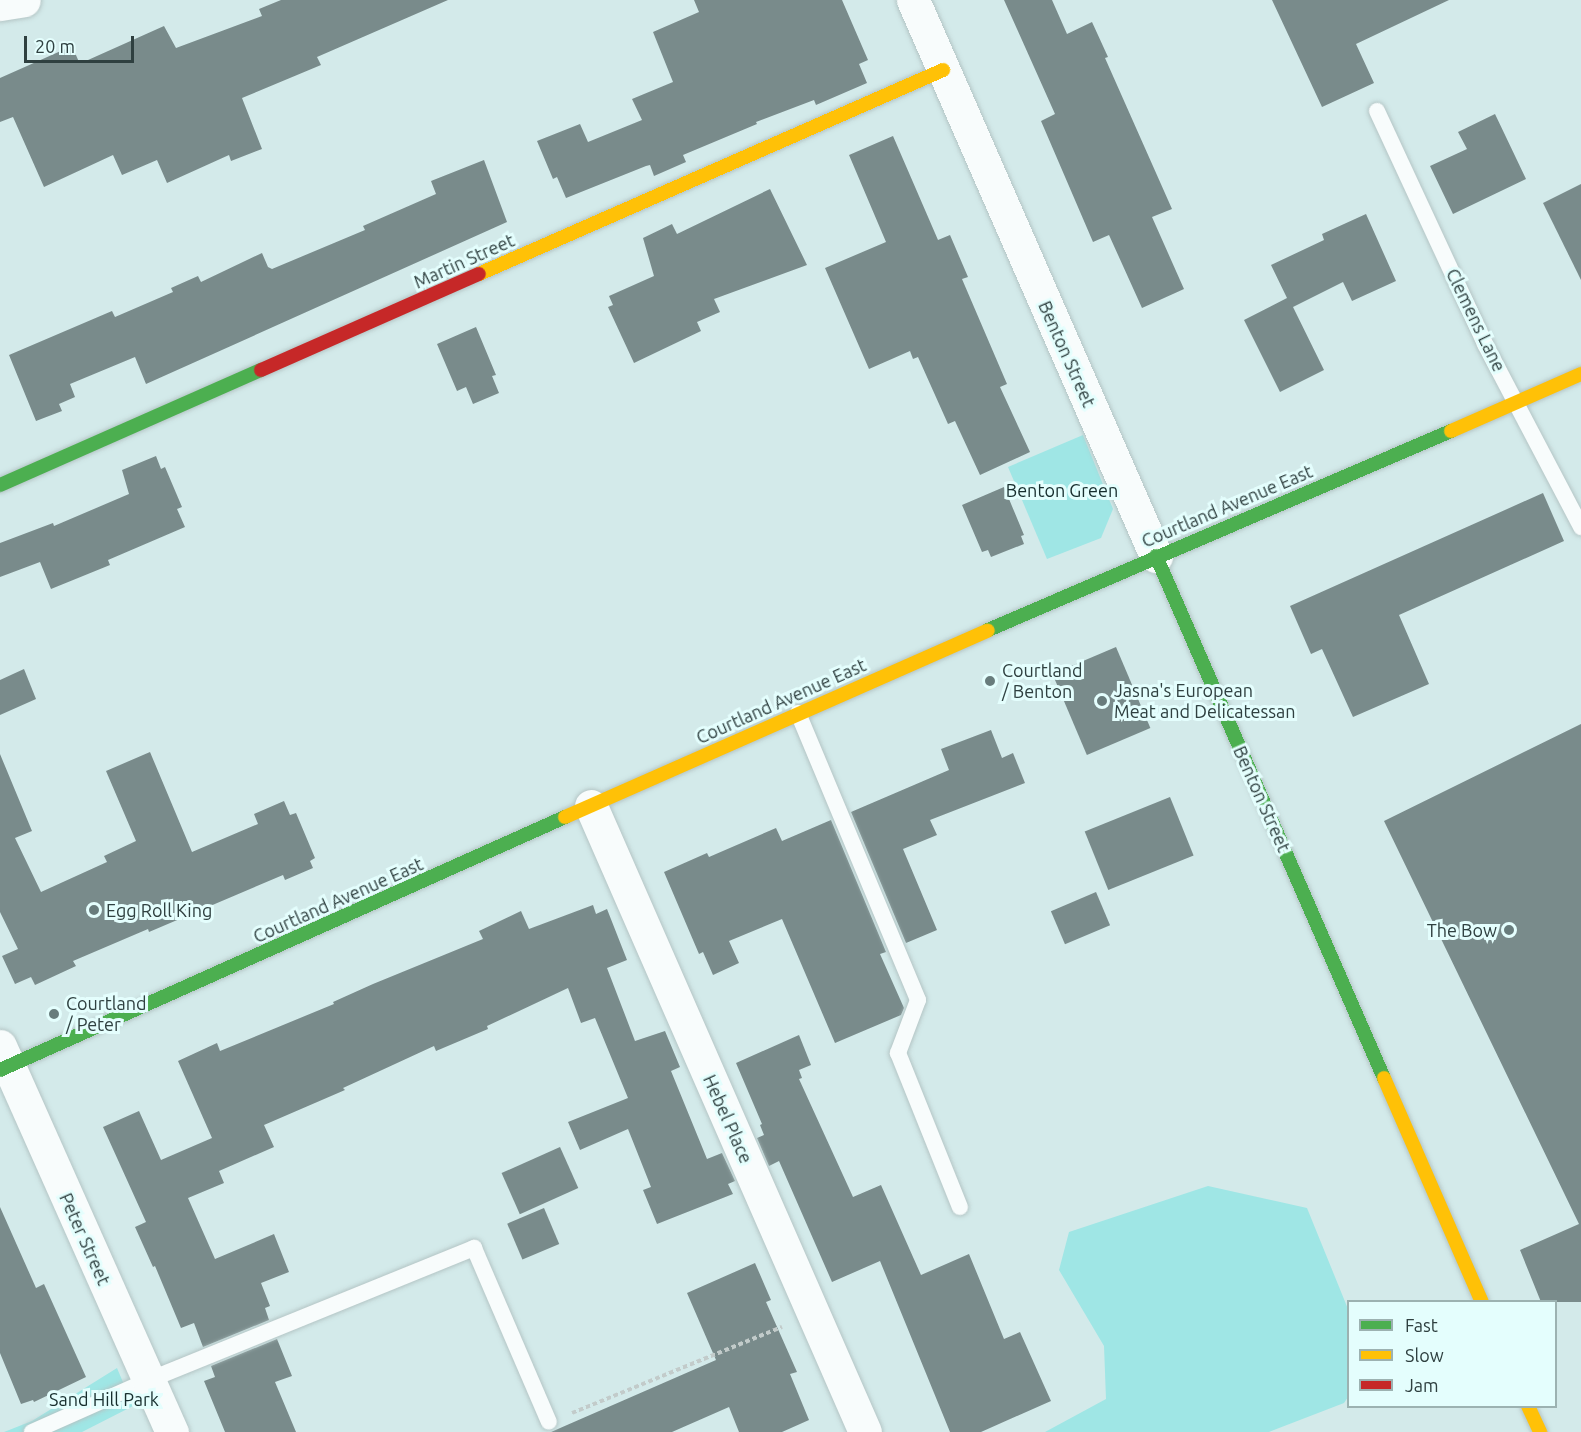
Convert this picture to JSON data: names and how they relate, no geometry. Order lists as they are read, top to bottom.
{
  "streets": {
    "main road": ["Martin Street", "Benton Street", "Courtland Avenue East"],
    "street": ["Hebel Place", "Peter Street"],
    "lane": ["Clemens Lane"]
  },
  "crossings": [
    ["Martin Street", "Benton Street"],
    ["Clemens Lane", "Courtland Avenue East"],
    ["Benton Street", "Courtland Avenue East"],
    ["Courtland Avenue East", "Hebel Place"],
    ["Courtland Avenue East", "Peter Street"]
  ],
  "parks": ["Benton Green", "Sand Hill Park"],
  "places": [
    "Courtland / Benton",
    "Jasna's European Meat and Delicatessan",
    "Egg Roll King",
    "The Bow",
    "Courtland / Peter"
  ],
  "legend": ["Fast", "Slow", "Jam"],
  "scale_bar": "20 m"
}
